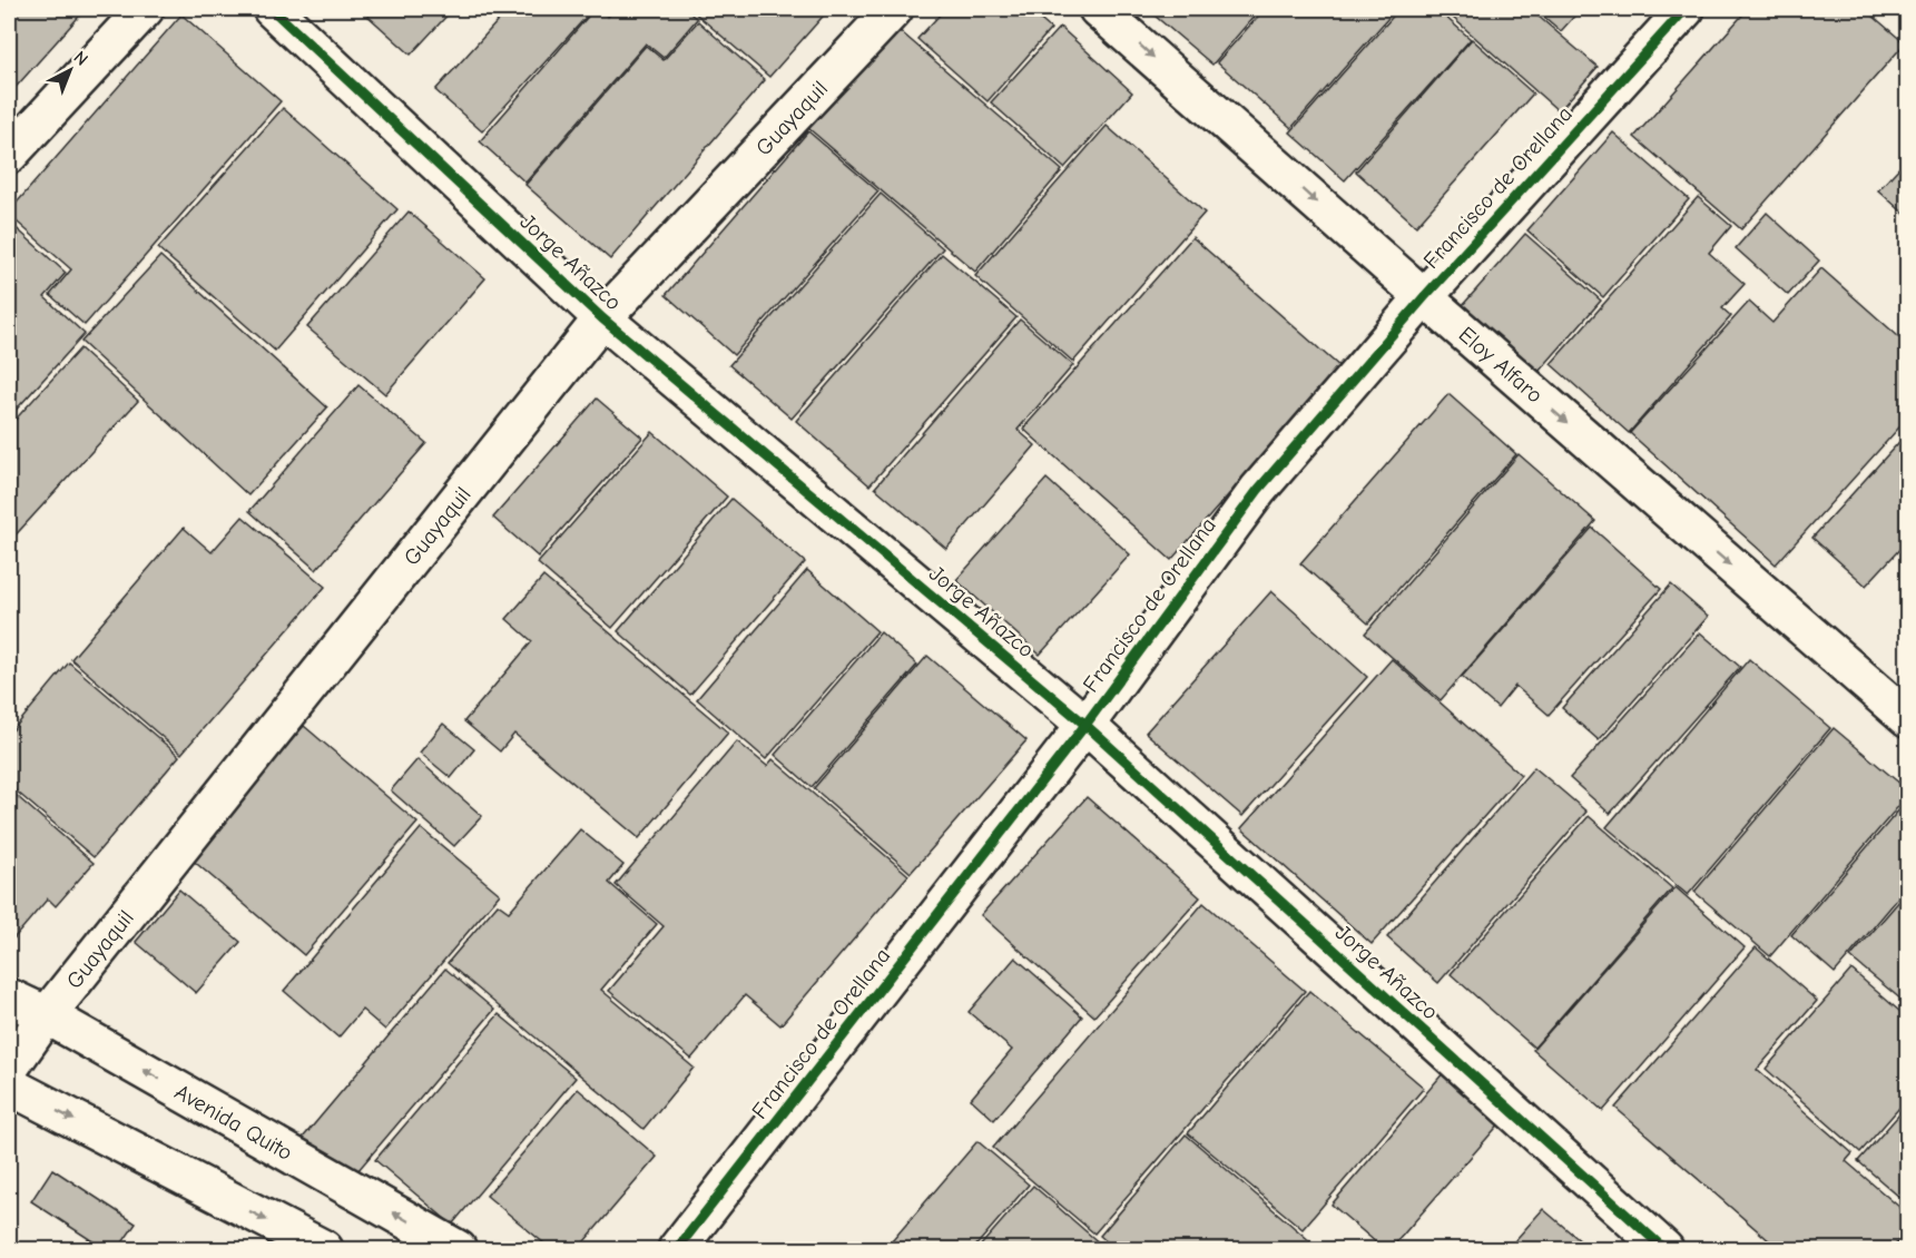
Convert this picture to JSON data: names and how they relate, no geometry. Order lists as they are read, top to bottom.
{
  "streets": {
    "main road": [
      "Guayaquil",
      "Francisco de Orellana",
      "Jorge Añazco",
      "Eloy Alfaro",
      "Avenida Quito"
    ]
  },
  "crossings": [
    ["Guayaquil", "Jorge Añazco"],
    ["Guayaquil", "Avenida Quito"],
    ["Francisco de Orellana", "Jorge Añazco"],
    ["Francisco de Orellana", "Eloy Alfaro"]
  ],
  "one_way": ["Eloy Alfaro"],
  "north": "top right"
}
